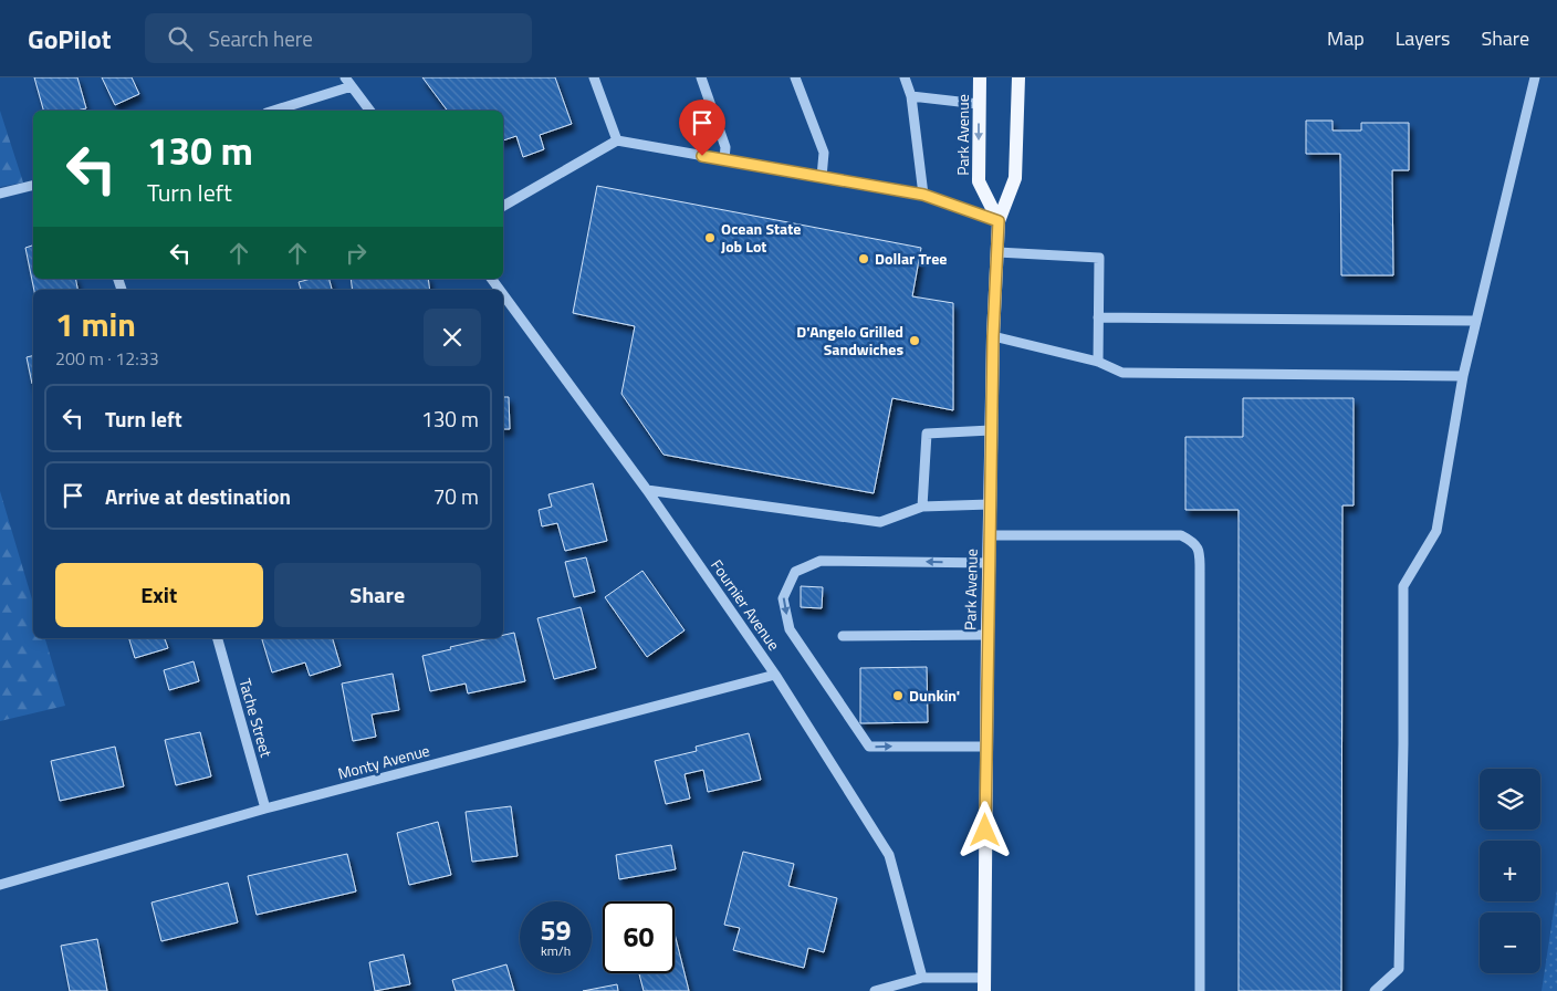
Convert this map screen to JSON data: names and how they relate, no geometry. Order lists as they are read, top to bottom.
{
  "streets": {
    "main road": ["Park Avenue"],
    "street": ["Fournier Avenue", "Tache Street", "Monty Avenue"]
  },
  "crossings": [
    ["Fournier Avenue", "Monty Avenue"],
    ["Tache Street", "Monty Avenue"]
  ],
  "places": [
    "Ocean State Job Lot",
    "Dollar Tree",
    "D'Angelo Grilled Sandwiches",
    "Dunkin'"
  ],
  "page": {
    "header": "GoPilot",
    "search": "Search here",
    "nav": ["Map", "Layers", "Share"],
    "turn": ["130 m", "Turn left"],
    "heading": ["1 min", "200 m · 12:33"],
    "list": [
      {
        "name": "Turn left",
        "value": "130 m"
      },
      {
        "name": "Arrive at destination",
        "value": "70 m"
      }
    ],
    "buttons": ["Exit", "Share"],
    "map_buttons": ["+", "−"],
    "speed": "59 km/h",
    "limit": "60"
  }
}
